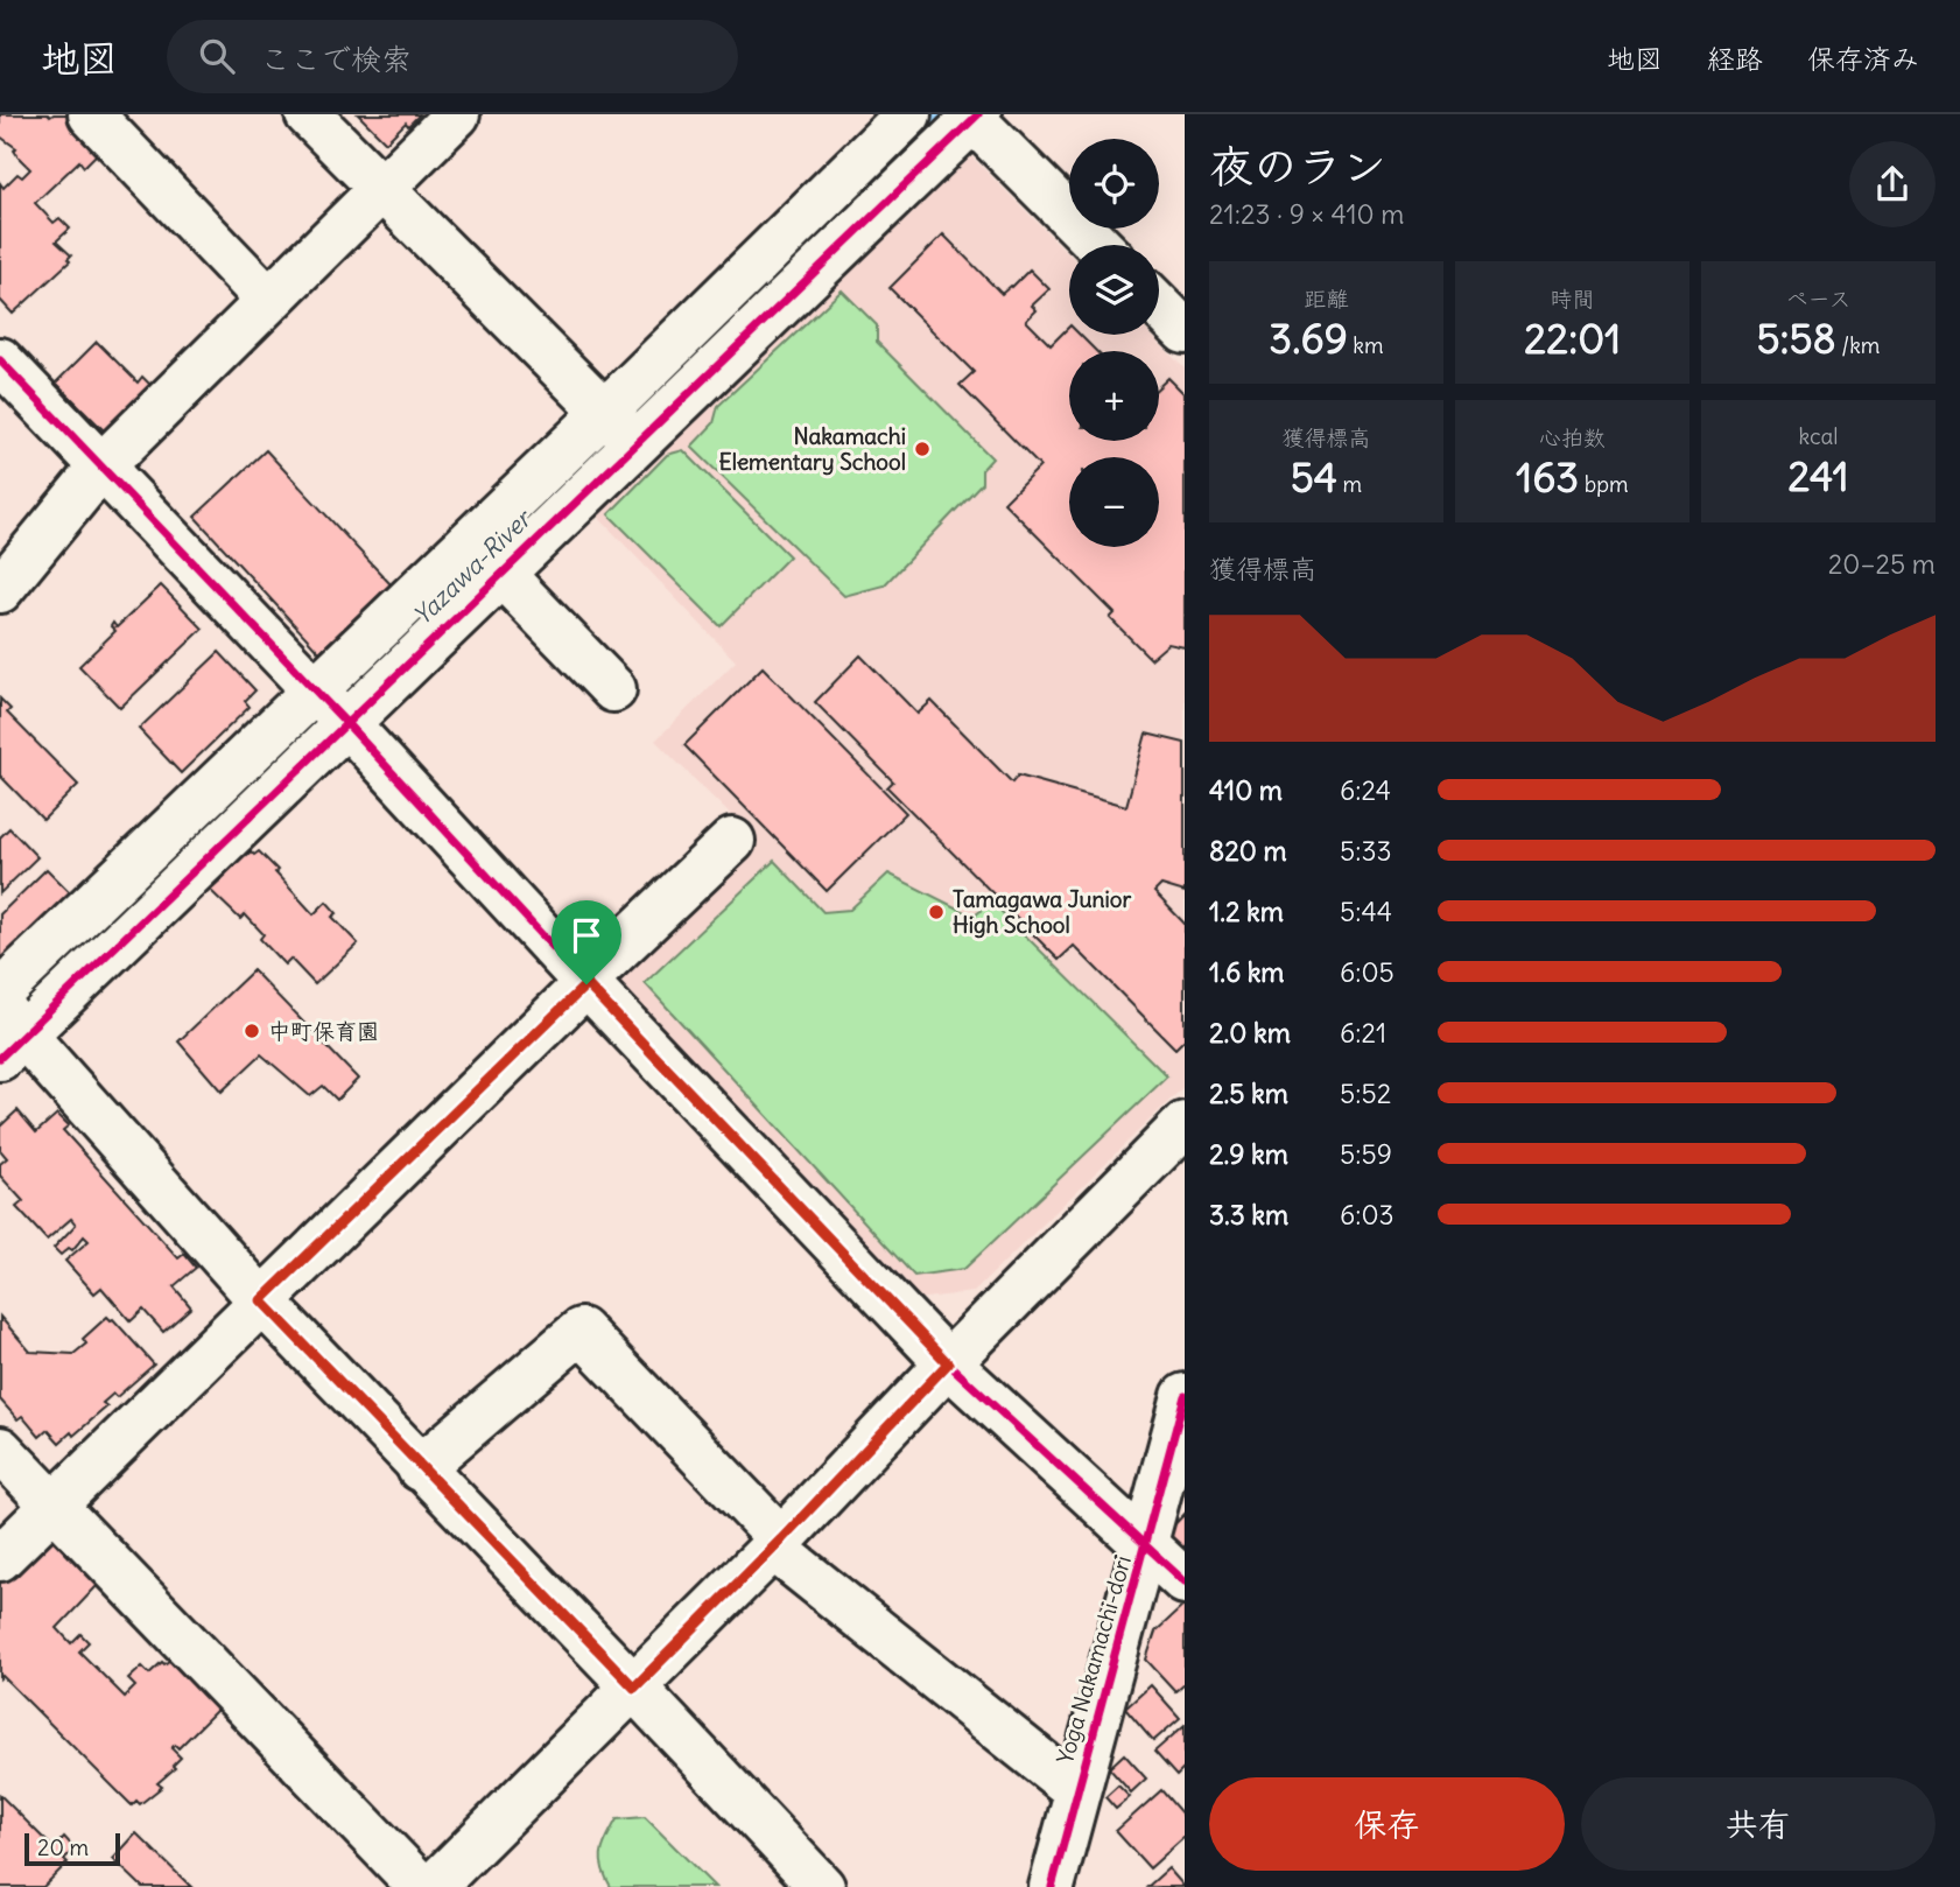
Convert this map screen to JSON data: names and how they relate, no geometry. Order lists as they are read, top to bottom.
{
  "streets": {
    "street": ["Yoga Nakamachi-dori"]
  },
  "water": ["Yazawa-River"],
  "places": ["Nakamachi Elementary School", "Tamagawa Junior High School", "中町保育園"],
  "scale_bar": "20 m",
  "page": {
    "header": "地図",
    "search": "ここで検索",
    "nav": ["地図", "経路", "保存済み"],
    "heading": ["夜のラン", "21:23 · 9 × 410 m"],
    "map_buttons": ["+", "−"],
    "stats": [
      ["距離", "3.69 km"],
      ["時間", "22:01"],
      ["ペース", "5:58 /km"],
      ["獲得標高", "54 m"],
      ["心拍数", "163 bpm"],
      ["kcal", "241"]
    ],
    "chart": ["獲得標高", "20–25 m"],
    "list": [
      {
        "name": "410 m",
        "note": "6:24"
      },
      {
        "name": "820 m",
        "note": "5:33"
      },
      {
        "name": "1.2 km",
        "note": "5:44"
      },
      {
        "name": "1.6 km",
        "note": "6:05"
      },
      {
        "name": "2.0 km",
        "note": "6:21"
      },
      {
        "name": "2.5 km",
        "note": "5:52"
      },
      {
        "name": "2.9 km",
        "note": "5:59"
      },
      {
        "name": "3.3 km",
        "note": "6:03"
      }
    ],
    "buttons": ["保存", "共有"],
    "scale": "20 m"
  }
}
